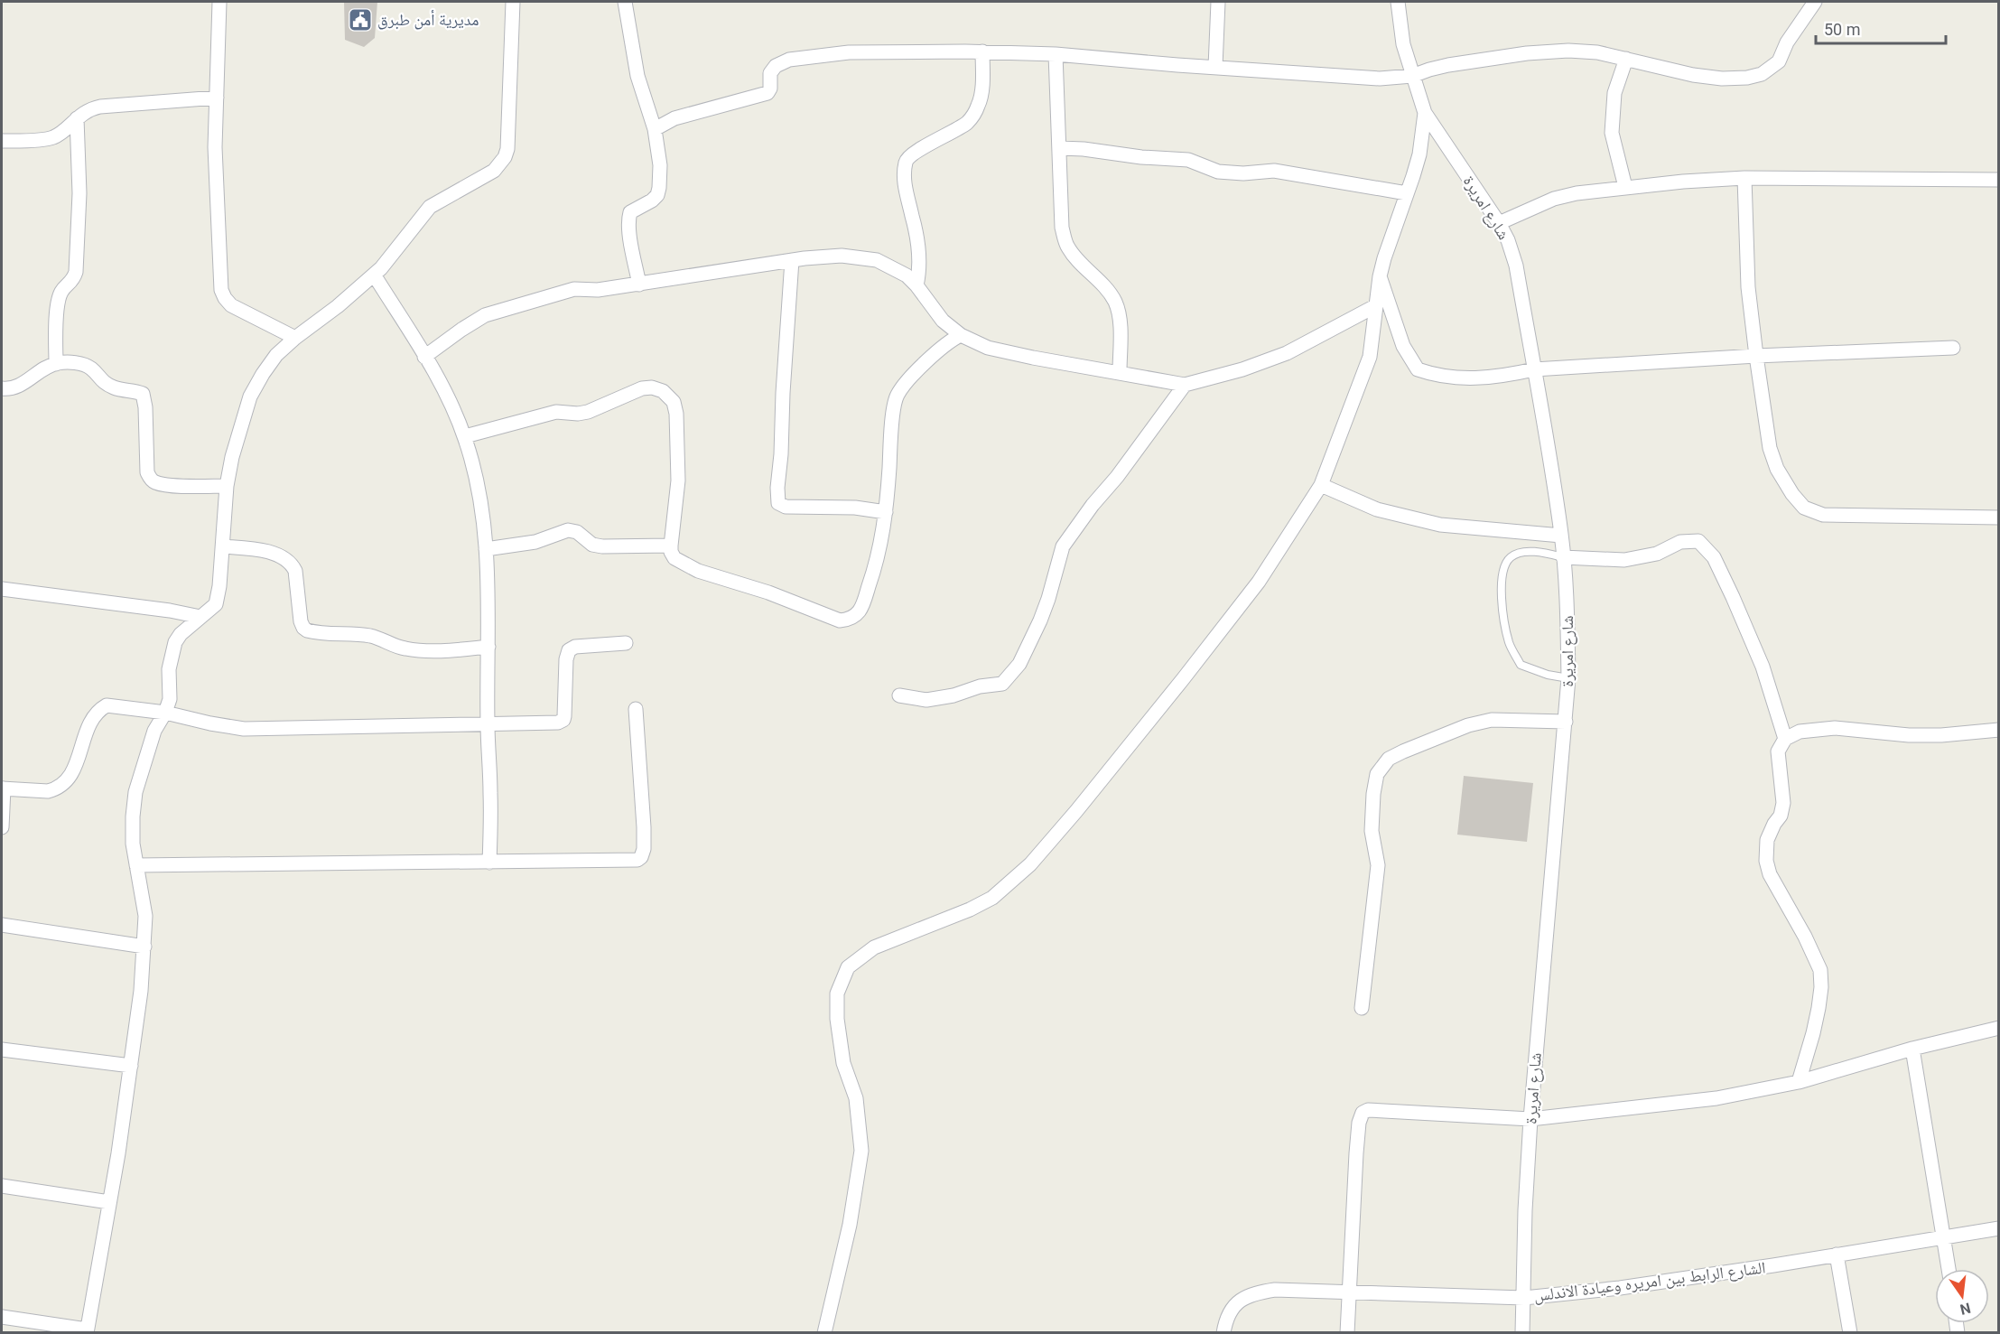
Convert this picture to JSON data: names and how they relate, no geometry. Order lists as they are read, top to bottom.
{
  "streets": {
    "street": ["شارع امريرة", "الشارع الرابط بين امريره وعيادة الاندلس"]
  },
  "crossings": [
    ["شارع امريرة", "الشارع الرابط بين امريره وعيادة الاندلس"]
  ],
  "places": {
    "public building": ["مديرية أمن طبرق"]
  },
  "scale_bar": "50 m",
  "north": "bottom"
}
